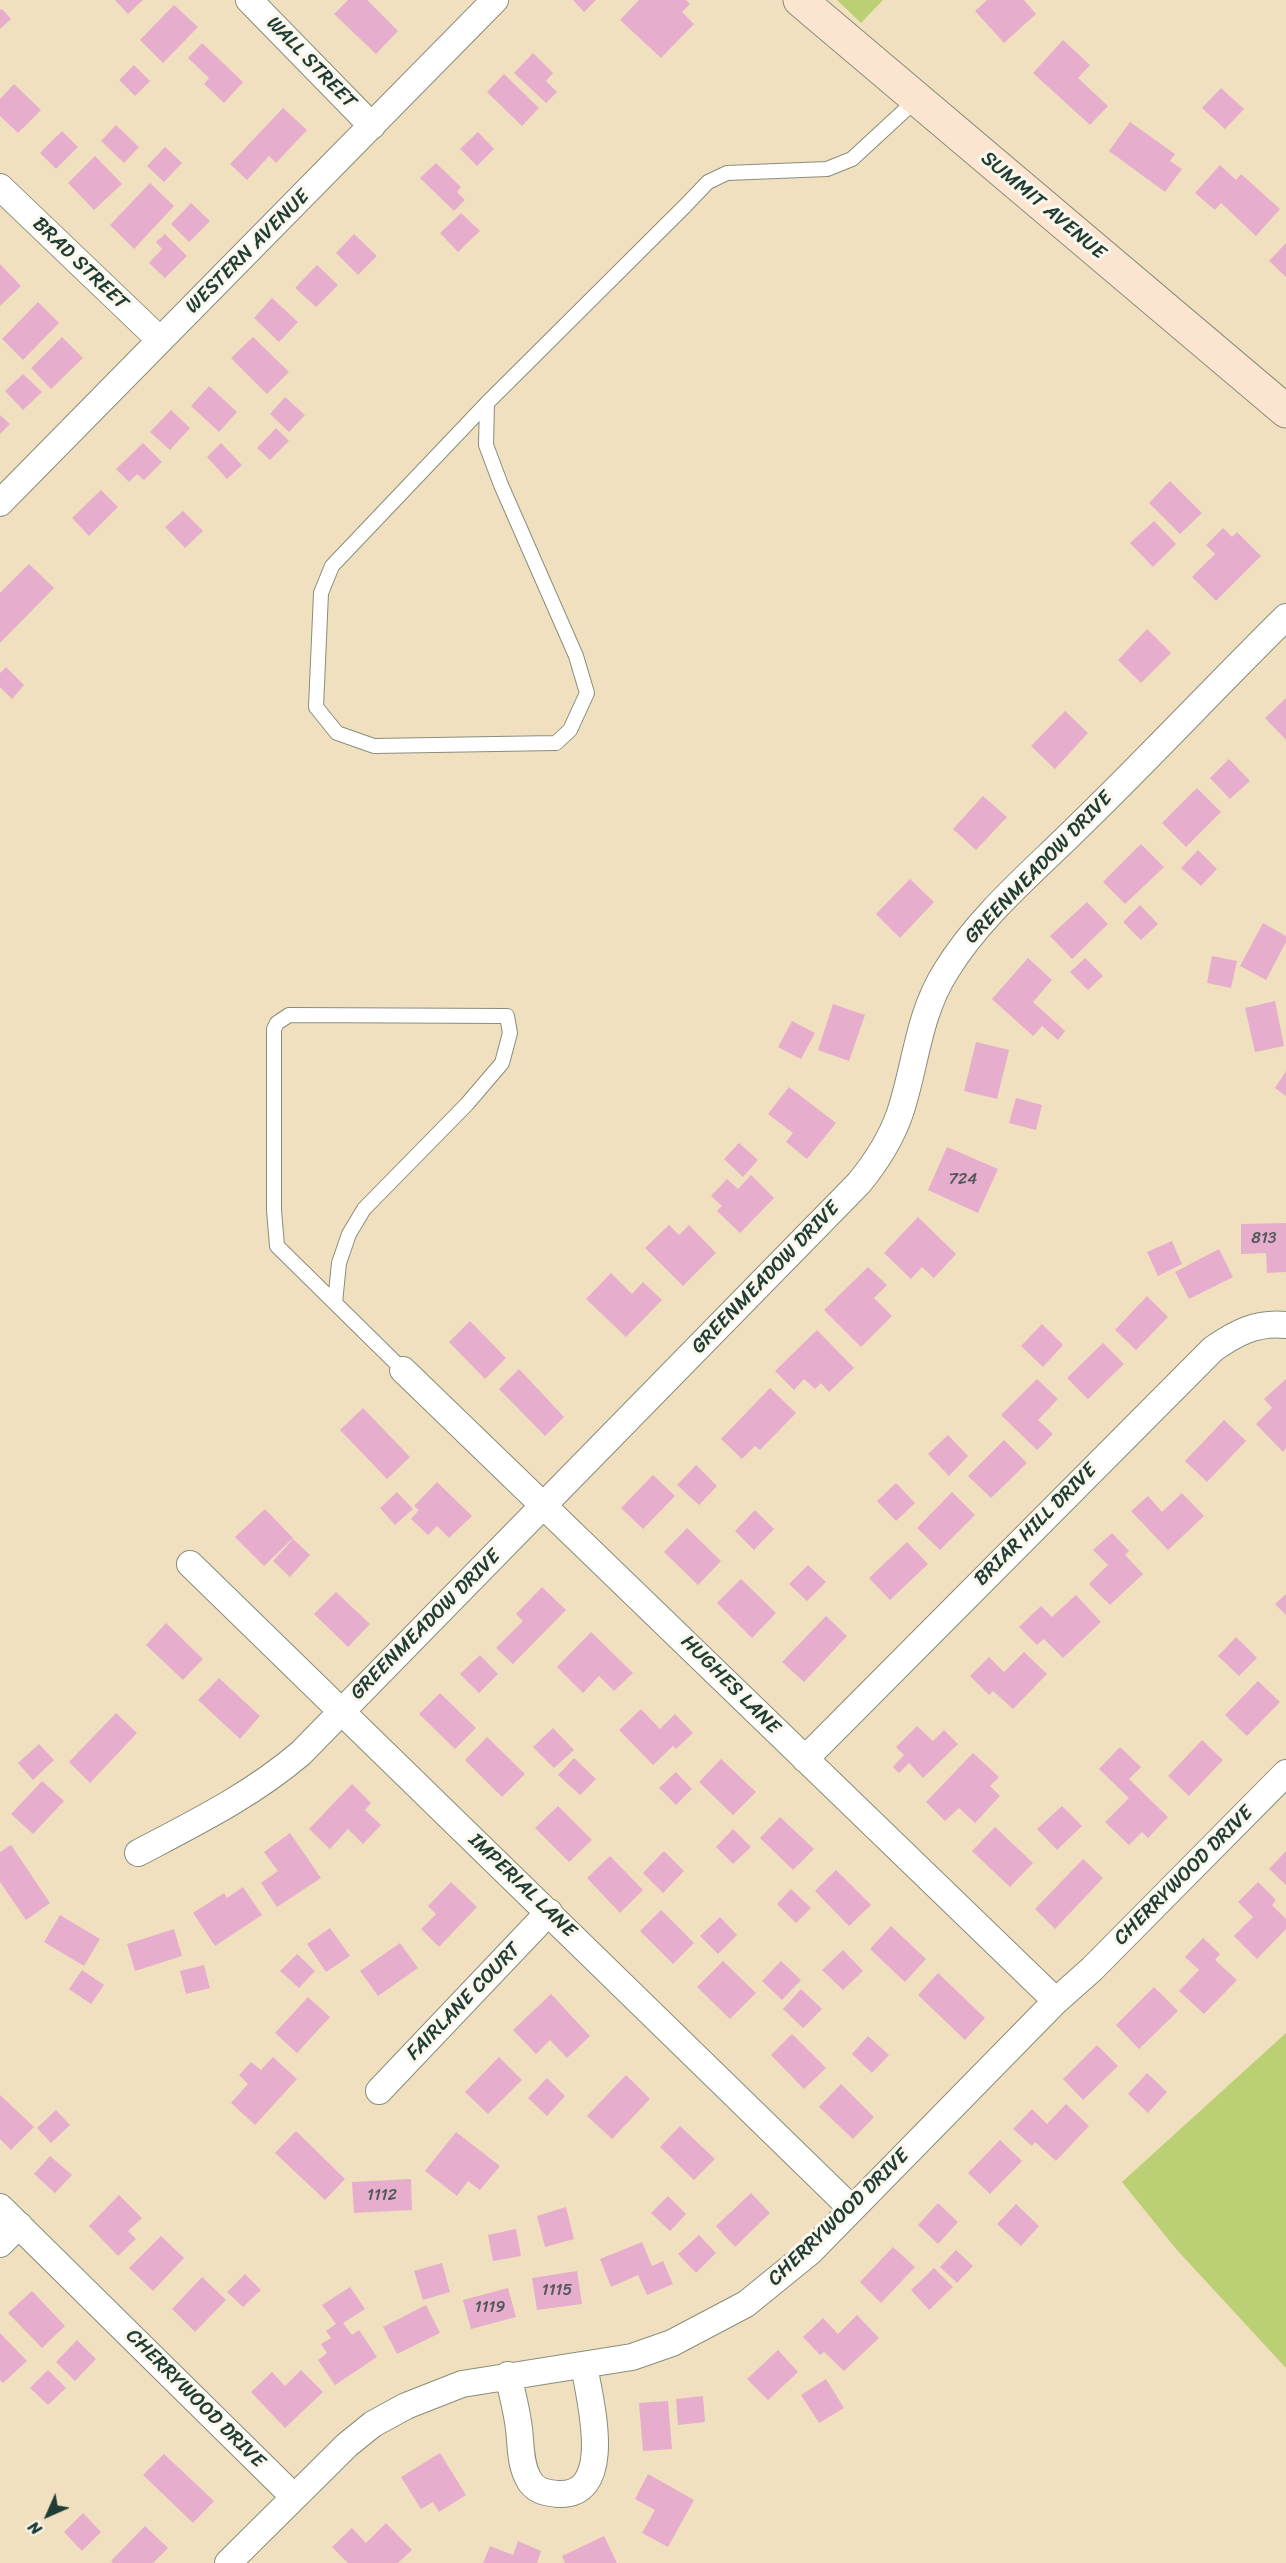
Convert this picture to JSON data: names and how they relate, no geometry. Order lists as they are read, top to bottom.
{
  "streets": {
    "main road": ["SUMMIT AVENUE"],
    "street": [
      "WALL STREET",
      "WESTERN AVENUE",
      "BRAD STREET",
      "GREENMEADOW DRIVE",
      "BRIAR HILL DRIVE",
      "HUGHES LANE",
      "CHERRYWOOD DRIVE",
      "IMPERIAL LANE",
      "FAIRLANE COURT"
    ]
  },
  "crossings": [
    ["WALL STREET", "WESTERN AVENUE"],
    ["WESTERN AVENUE", "BRAD STREET"],
    ["GREENMEADOW DRIVE", "HUGHES LANE"],
    ["GREENMEADOW DRIVE", "IMPERIAL LANE"],
    ["BRIAR HILL DRIVE", "HUGHES LANE"],
    ["HUGHES LANE", "CHERRYWOOD DRIVE"],
    ["CHERRYWOOD DRIVE", "IMPERIAL LANE"],
    ["IMPERIAL LANE", "FAIRLANE COURT"]
  ],
  "house_numbers": [
    "724",
    "813",
    "1112",
    "1115",
    "1119"
  ],
  "north": "bottom left"
}
